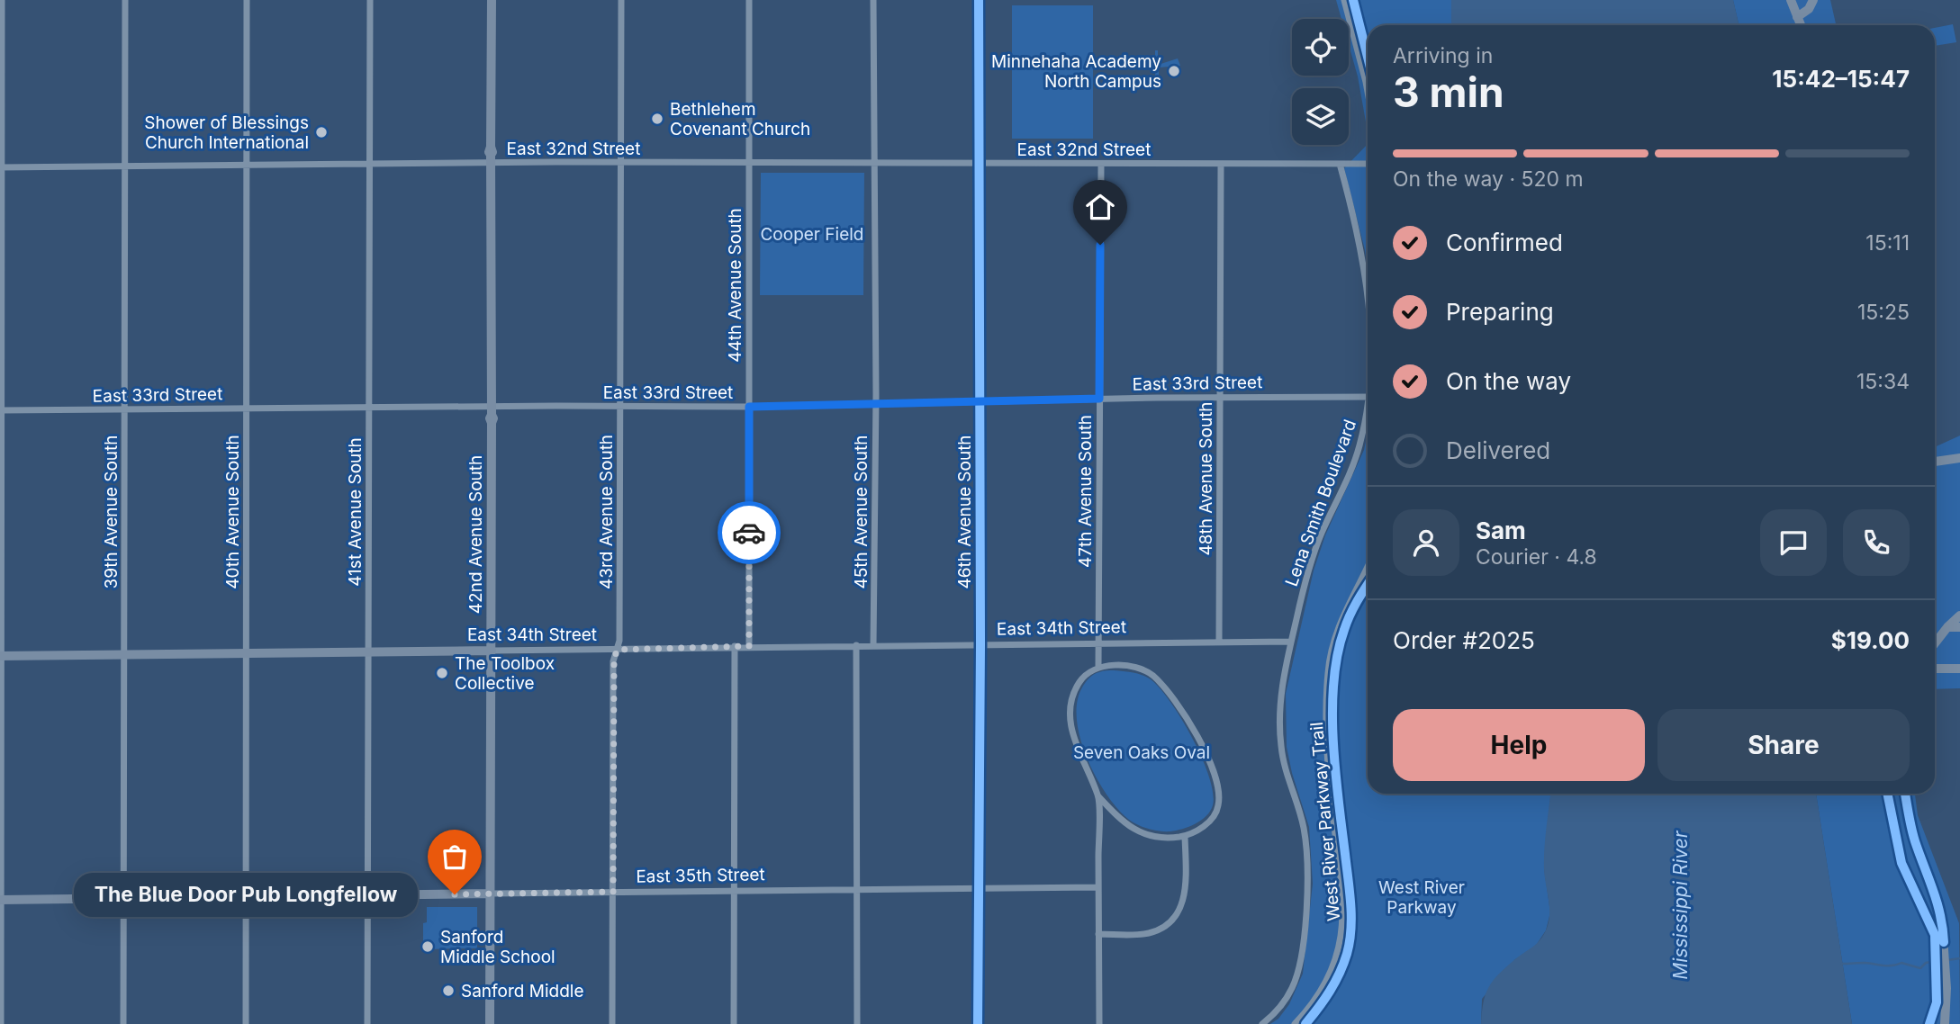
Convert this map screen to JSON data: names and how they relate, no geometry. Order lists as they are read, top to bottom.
{
  "streets": {
    "street": [
      "East 32nd Street",
      "44th Avenue South",
      "East 33rd Street",
      "48th Avenue South",
      "47th Avenue South",
      "Lena Smith Boulevard",
      "39th Avenue South",
      "40th Avenue South",
      "41st Avenue South",
      "43rd Avenue South",
      "45th Avenue South",
      "46th Avenue South",
      "42nd Avenue South",
      "East 34th Street",
      "East 35th Street"
    ],
    "cycle path": ["West River Parkway Trail"]
  },
  "crossings": [
    ["East 32nd Street", "44th Avenue South"],
    ["East 32nd Street", "48th Avenue South"],
    ["East 32nd Street", "47th Avenue South"],
    ["East 32nd Street", "Lena Smith Boulevard"],
    ["East 32nd Street", "39th Avenue South"],
    ["East 32nd Street", "40th Avenue South"],
    ["East 32nd Street", "41st Avenue South"],
    ["East 32nd Street", "43rd Avenue South"],
    ["East 32nd Street", "45th Avenue South"],
    ["East 32nd Street", "46th Avenue South"],
    ["East 32nd Street", "42nd Avenue South"],
    ["44th Avenue South", "East 33rd Street"],
    ["44th Avenue South", "East 34th Street"],
    ["East 33rd Street", "48th Avenue South"],
    ["East 33rd Street", "47th Avenue South"],
    ["East 33rd Street", "39th Avenue South"],
    ["East 33rd Street", "40th Avenue South"],
    ["East 33rd Street", "41st Avenue South"],
    ["East 33rd Street", "43rd Avenue South"],
    ["East 33rd Street", "45th Avenue South"],
    ["East 33rd Street", "46th Avenue South"],
    ["East 33rd Street", "42nd Avenue South"],
    ["48th Avenue South", "East 34th Street"],
    ["47th Avenue South", "East 34th Street"],
    ["Lena Smith Boulevard", "East 34th Street"],
    ["39th Avenue South", "East 34th Street"],
    ["39th Avenue South", "East 35th Street"],
    ["40th Avenue South", "East 34th Street"],
    ["40th Avenue South", "East 35th Street"],
    ["41st Avenue South", "East 34th Street"],
    ["41st Avenue South", "East 35th Street"],
    ["43rd Avenue South", "East 34th Street"],
    ["43rd Avenue South", "East 35th Street"],
    ["45th Avenue South", "East 34th Street"],
    ["46th Avenue South", "East 34th Street"],
    ["46th Avenue South", "East 35th Street"],
    ["42nd Avenue South", "East 34th Street"],
    ["42nd Avenue South", "East 35th Street"]
  ],
  "water": ["Mississippi River"],
  "parks": ["Cooper Field", "Seven Oaks Oval", "West River Parkway"],
  "places": [
    "Minnehaha Academy North Campus",
    "Bethlehem Covenant Church",
    "Shower of Blessings Church International",
    "The Toolbox Collective",
    "The Blue Door Pub Longfellow",
    "Sanford Middle School",
    "Sanford Middle"
  ],
  "page": {
    "heading": ["3 min", "Arriving in", "15:42–15:47"],
    "panel": [
      "Sam",
      "Courier · 4.8",
      "Order #2025",
      "$19.00"
    ],
    "bar": "On the way · 520 m",
    "list": [
      ["Confirmed", "15:11"],
      ["Preparing", "15:25"],
      ["On the way", "15:34"],
      "Delivered"
    ],
    "buttons": ["Help", "Share"],
    "bubble": "The Blue Door Pub Longfellow"
  }
}
